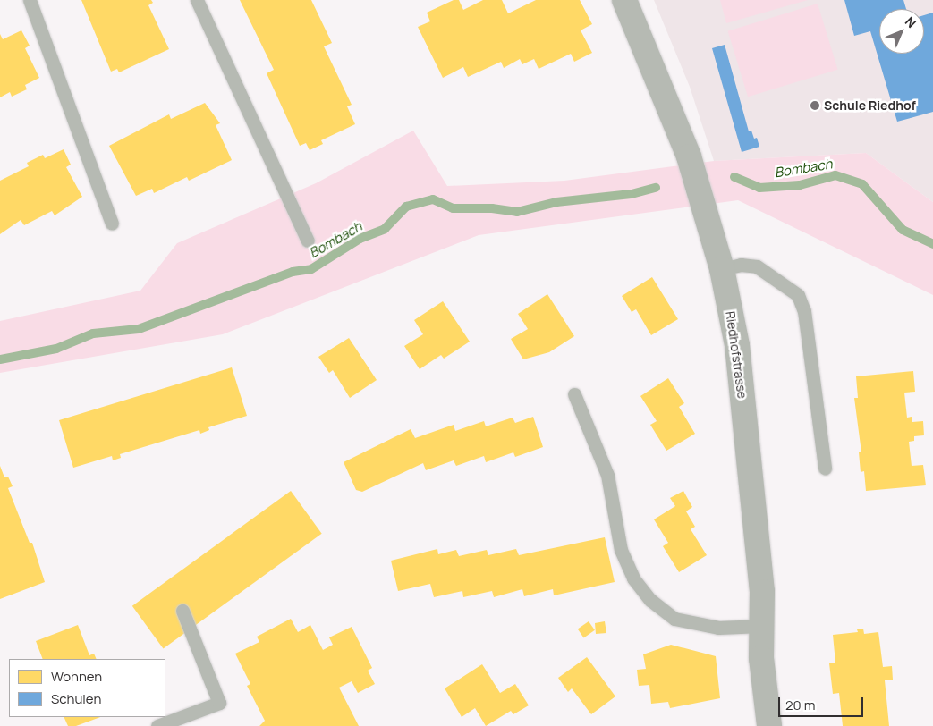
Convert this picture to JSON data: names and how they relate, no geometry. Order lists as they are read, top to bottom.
{
  "streets": {
    "street": ["Riedhofstrasse"]
  },
  "water": ["Bombach"],
  "places": ["Schule Riedhof"],
  "legend": ["Wohnen", "Schulen"],
  "scale_bar": "20 m",
  "north": "top right"
}
